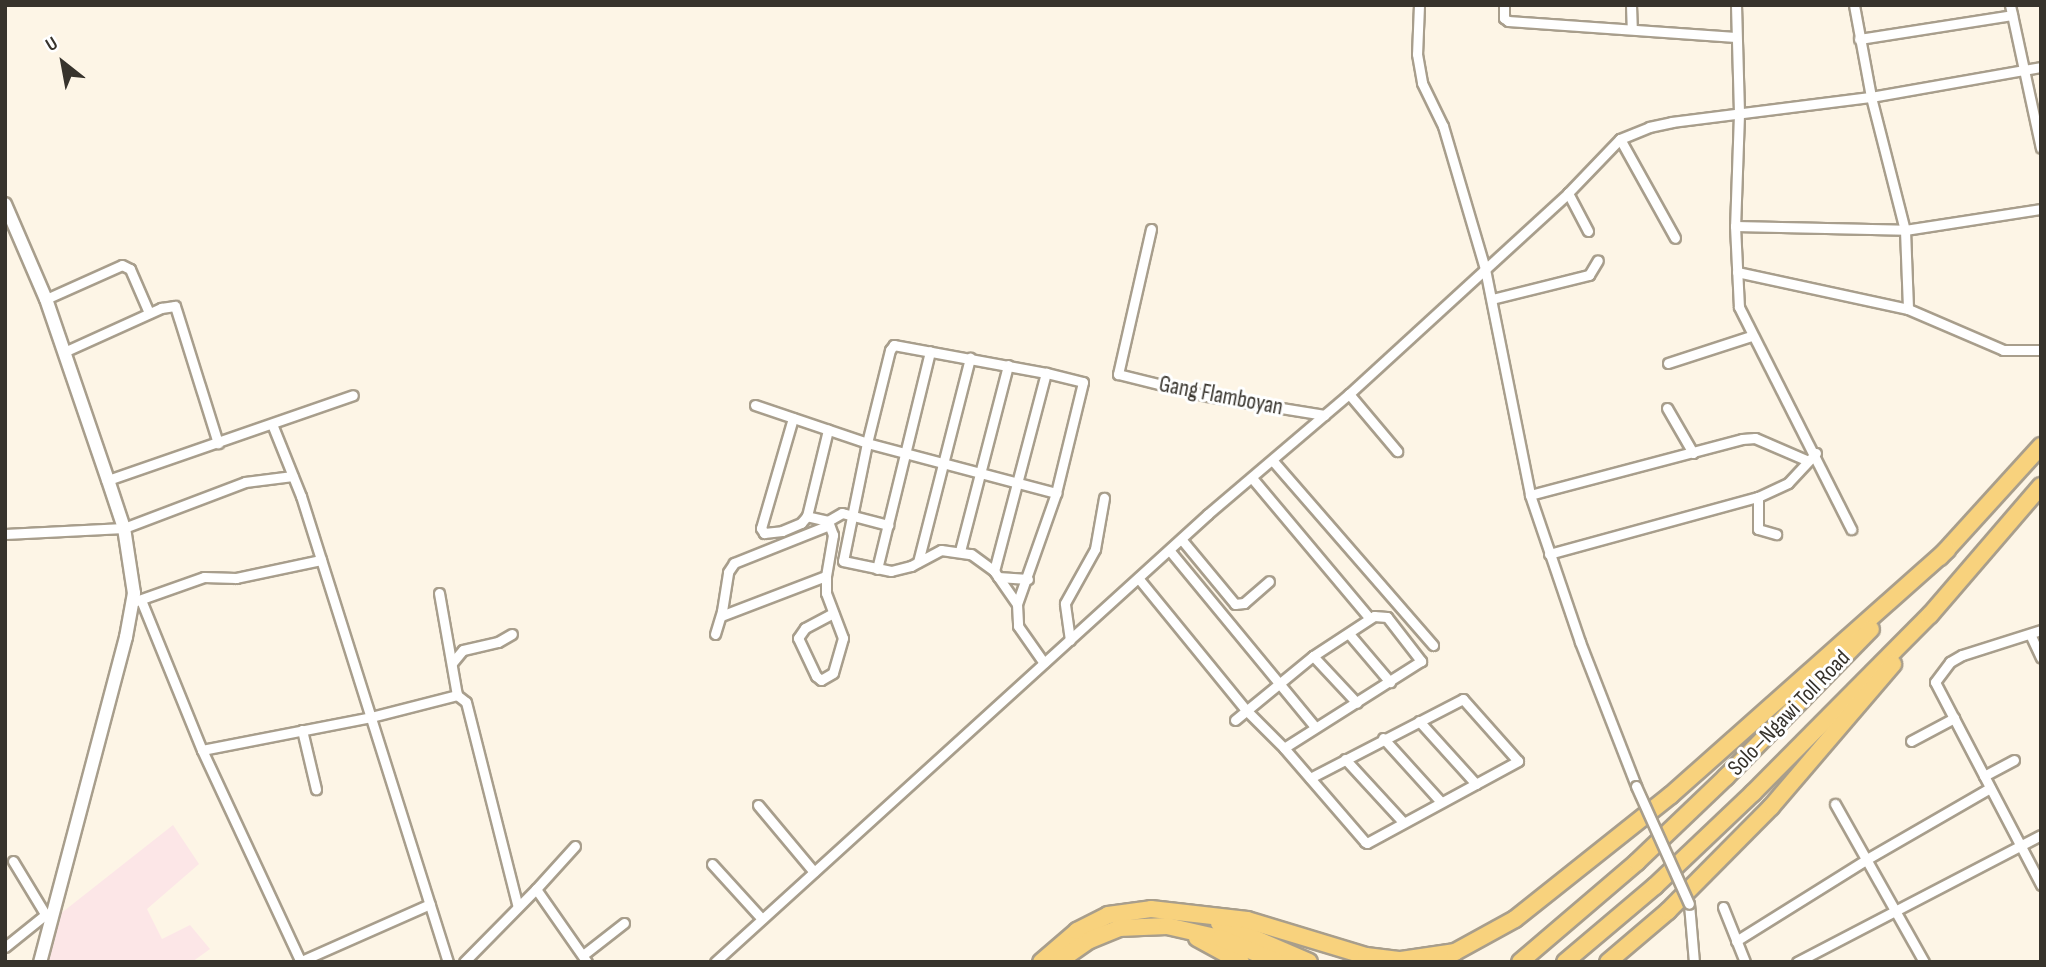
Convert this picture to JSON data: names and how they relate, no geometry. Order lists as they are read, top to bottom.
{
  "streets": {
    "highway": ["Solo–Ngawi Toll Road"],
    "street": ["Gang Flamboyan"]
  },
  "north": "top left"
}
